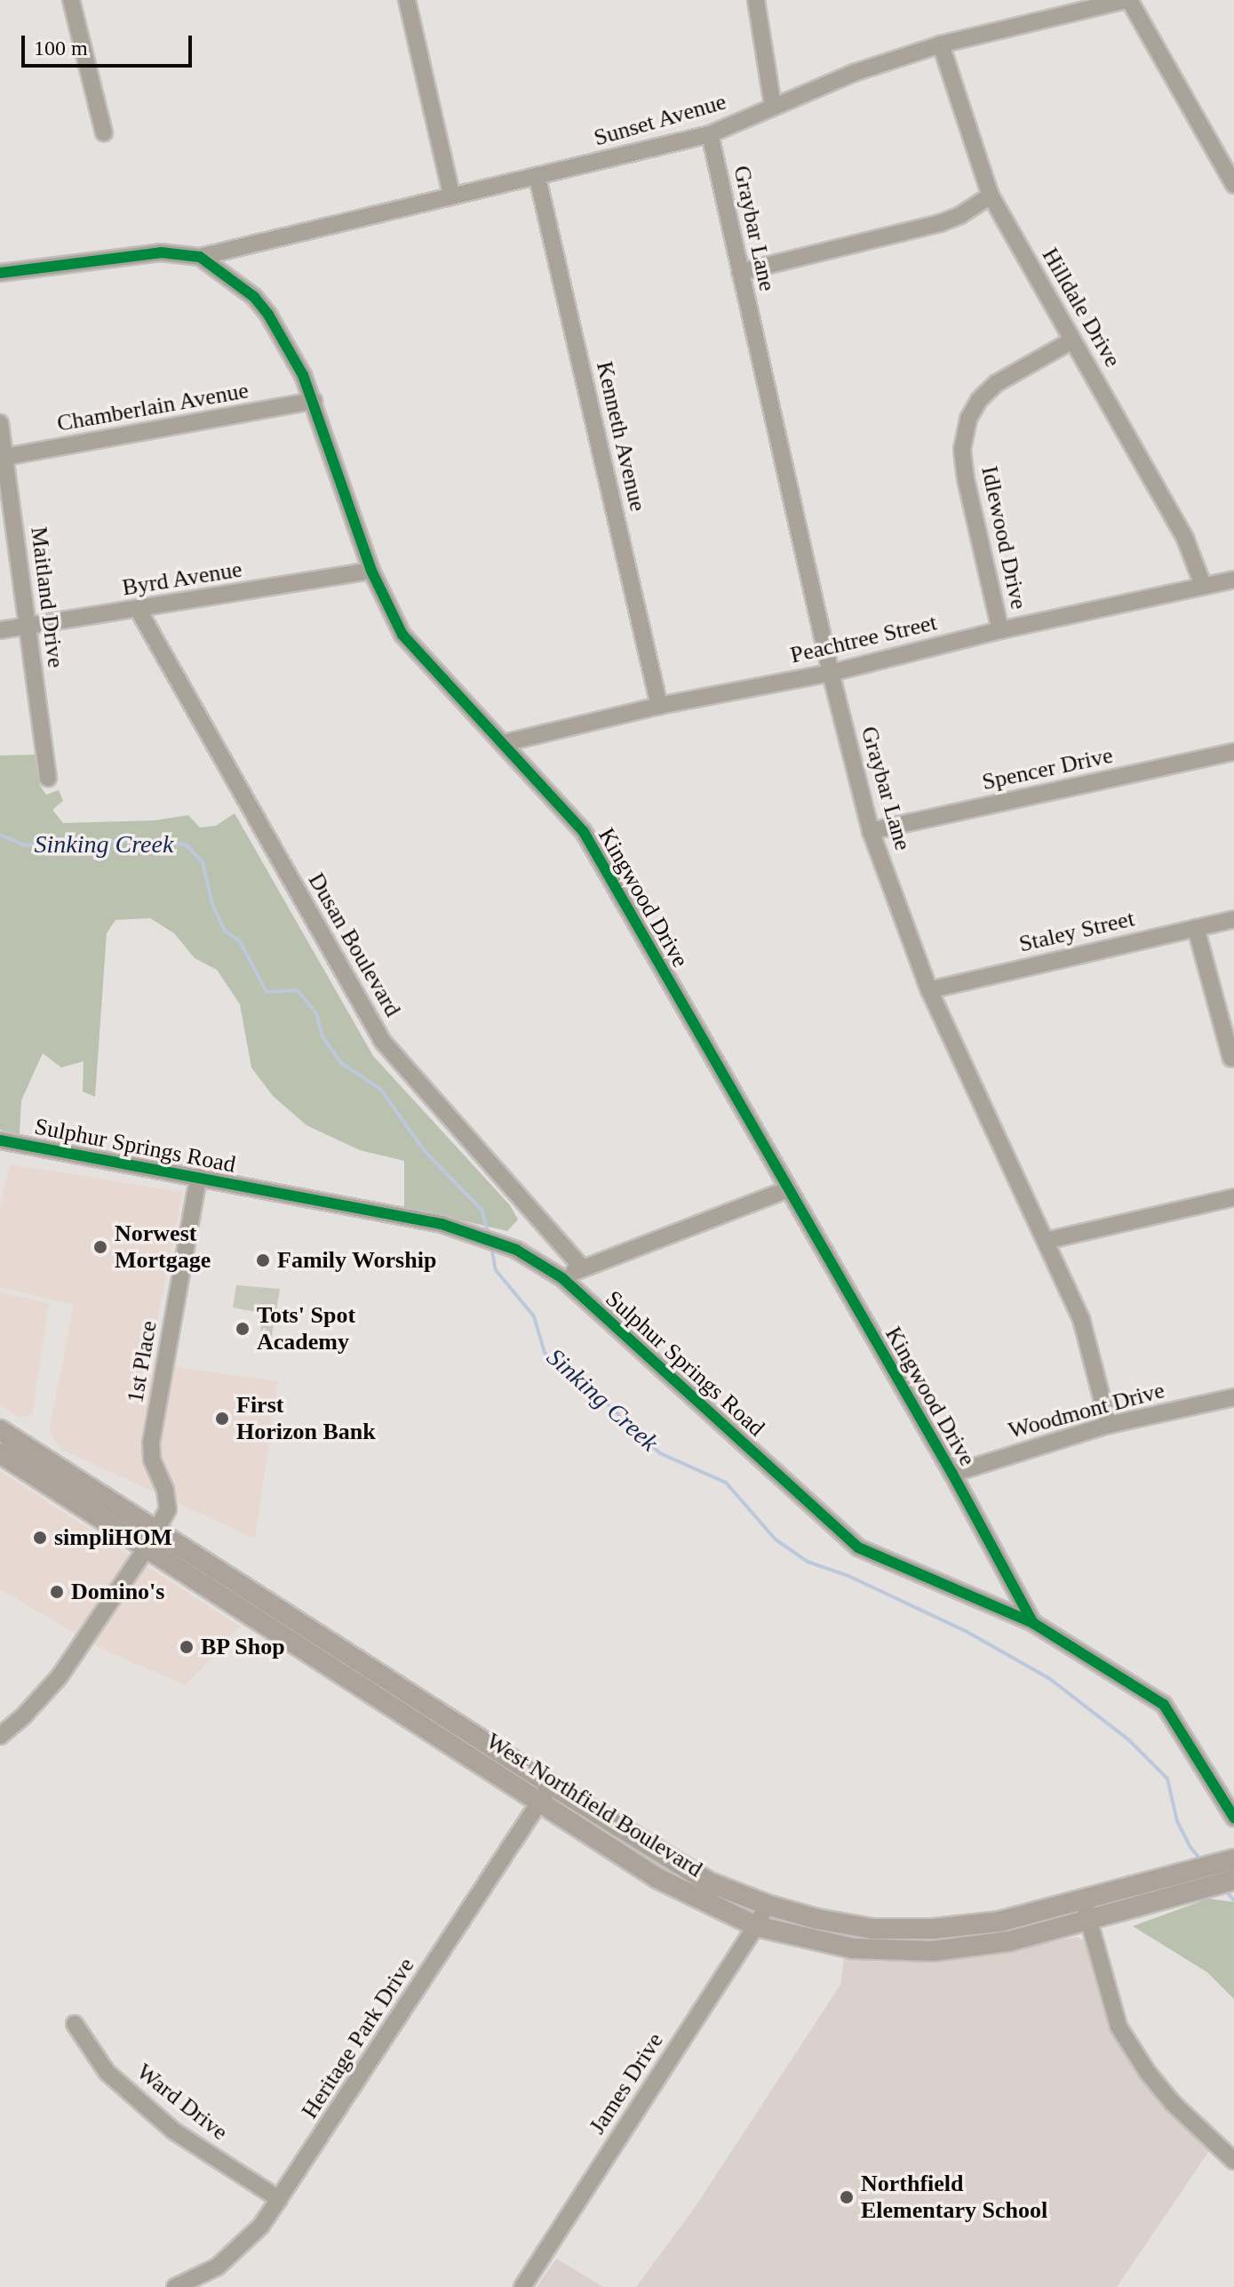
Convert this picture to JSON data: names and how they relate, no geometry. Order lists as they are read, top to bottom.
{
  "streets": {
    "main road": ["West Northfield Boulevard"],
    "street": [
      "Sunset Avenue",
      "Graybar Lane",
      "Hilldale Drive",
      "Chamberlain Avenue",
      "Kenneth Avenue",
      "Idlewood Drive",
      "Byrd Avenue",
      "Maitland Drive",
      "Peachtree Street",
      "Spencer Drive",
      "Kingwood Drive",
      "Staley Street",
      "Dusan Boulevard",
      "Sulphur Springs Road",
      "1st Place",
      "Woodmont Drive",
      "Heritage Park Drive",
      "James Drive",
      "Ward Drive"
    ]
  },
  "crossings": [
    ["Sunset Avenue", "Graybar Lane"],
    ["Sunset Avenue", "Hilldale Drive"],
    ["Sunset Avenue", "Kenneth Avenue"],
    ["Sunset Avenue", "Kingwood Drive"],
    ["Graybar Lane", "Peachtree Street"],
    ["Graybar Lane", "Spencer Drive"],
    ["Graybar Lane", "Staley Street"],
    ["Graybar Lane", "Woodmont Drive"],
    ["Hilldale Drive", "Idlewood Drive"],
    ["Hilldale Drive", "Peachtree Street"],
    ["Chamberlain Avenue", "Maitland Drive"],
    ["Chamberlain Avenue", "Kingwood Drive"],
    ["Kenneth Avenue", "Peachtree Street"],
    ["Idlewood Drive", "Peachtree Street"],
    ["Byrd Avenue", "Maitland Drive"],
    ["Byrd Avenue", "Kingwood Drive"],
    ["Byrd Avenue", "Dusan Boulevard"],
    ["Peachtree Street", "Kingwood Drive"],
    ["Kingwood Drive", "Sulphur Springs Road"],
    ["Kingwood Drive", "Woodmont Drive"],
    ["Sulphur Springs Road", "1st Place"],
    ["1st Place", "West Northfield Boulevard"],
    ["West Northfield Boulevard", "Heritage Park Drive"],
    ["West Northfield Boulevard", "James Drive"],
    ["Heritage Park Drive", "Ward Drive"]
  ],
  "water": ["Sinking Creek"],
  "places": [
    "Norwest Mortgage",
    "Family Worship",
    "Tots' Spot Academy",
    "First Horizon Bank",
    "simpliHOM",
    "Domino's",
    "BP Shop",
    "Northfield Elementary School"
  ],
  "scale_bar": "100 m"
}
